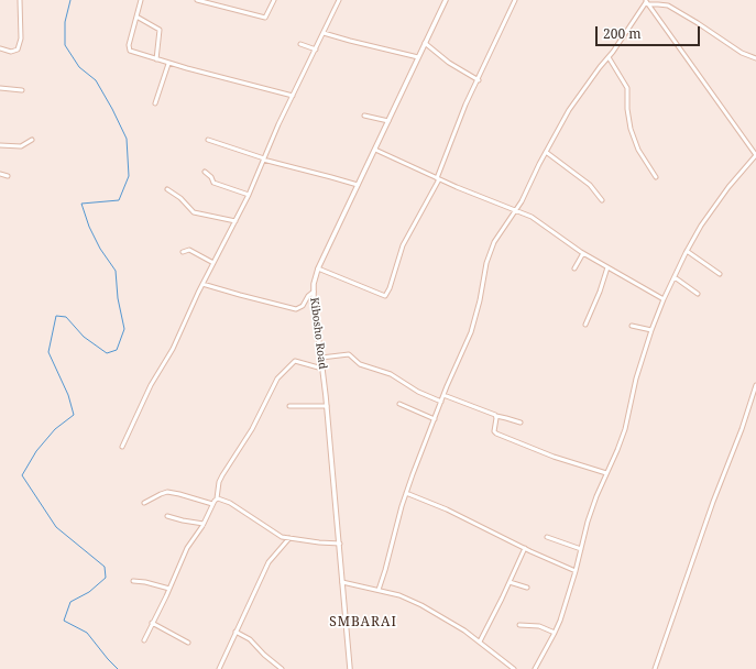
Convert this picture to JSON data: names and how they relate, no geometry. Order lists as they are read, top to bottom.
{
  "streets": {
    "street": ["Kibosho Road"]
  },
  "districts": ["SMBARAI"],
  "scale_bar": "200 m"
}
